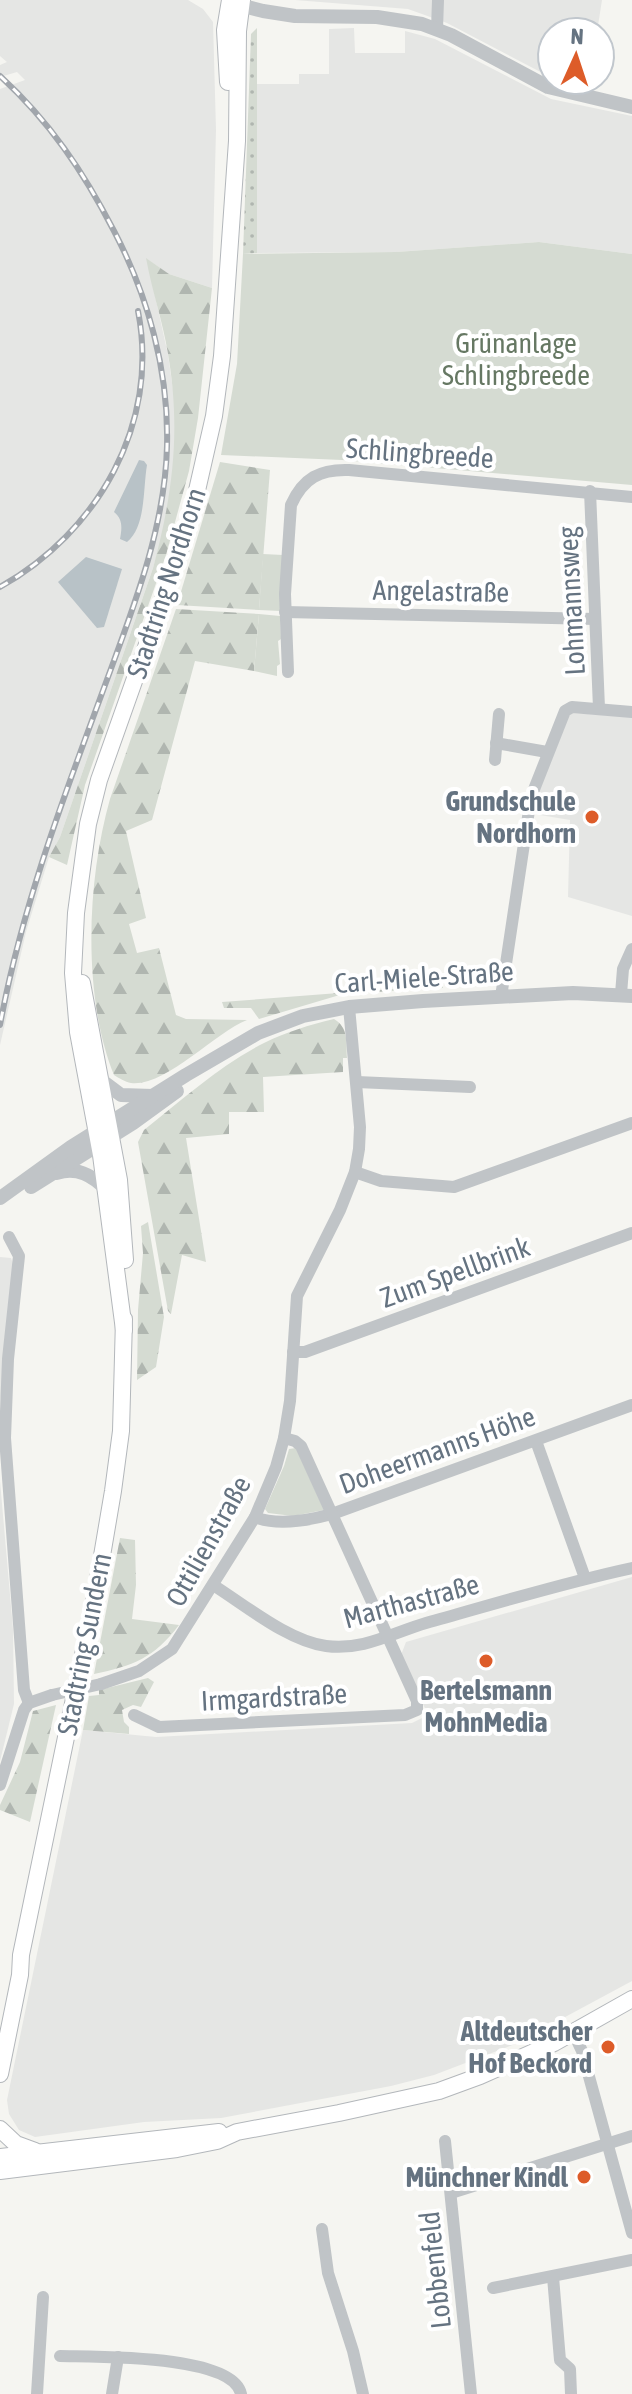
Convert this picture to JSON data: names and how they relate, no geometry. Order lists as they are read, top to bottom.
{
  "streets": {
    "main road": ["Stadtring Nordhorn", "Stadtring Sundern"],
    "street": [
      "Schlingbreede",
      "Angelastraße",
      "Lohmannsweg",
      "Carl-Miele-Straße",
      "Zum Spellbrink",
      "Doheermanns Höhe",
      "Ottilienstraße",
      "Marthastraße",
      "Irmgardstraße",
      "Lobbenfeld"
    ]
  },
  "crossings": [
    ["Schlingbreede", "Angelastraße"],
    ["Schlingbreede", "Lohmannsweg"],
    ["Stadtring Nordhorn", "Carl-Miele-Straße"],
    ["Stadtring Nordhorn", "Stadtring Sundern"],
    ["Angelastraße", "Lohmannsweg"],
    ["Lohmannsweg", "Carl-Miele-Straße"],
    ["Carl-Miele-Straße", "Ottilienstraße"],
    ["Carl-Miele-Straße", "Stadtring Sundern"],
    ["Zum Spellbrink", "Ottilienstraße"],
    ["Doheermanns Höhe", "Ottilienstraße"],
    ["Ottilienstraße", "Marthastraße"],
    ["Marthastraße", "Irmgardstraße"]
  ],
  "parks": ["Grünanlage Schlingbreede"],
  "places": [
    "Grundschule Nordhorn",
    "Bertelsmann MohnMedia",
    "Altdeutscher Hof Beckord",
    "Münchner Kindl"
  ],
  "north": "top"
}
